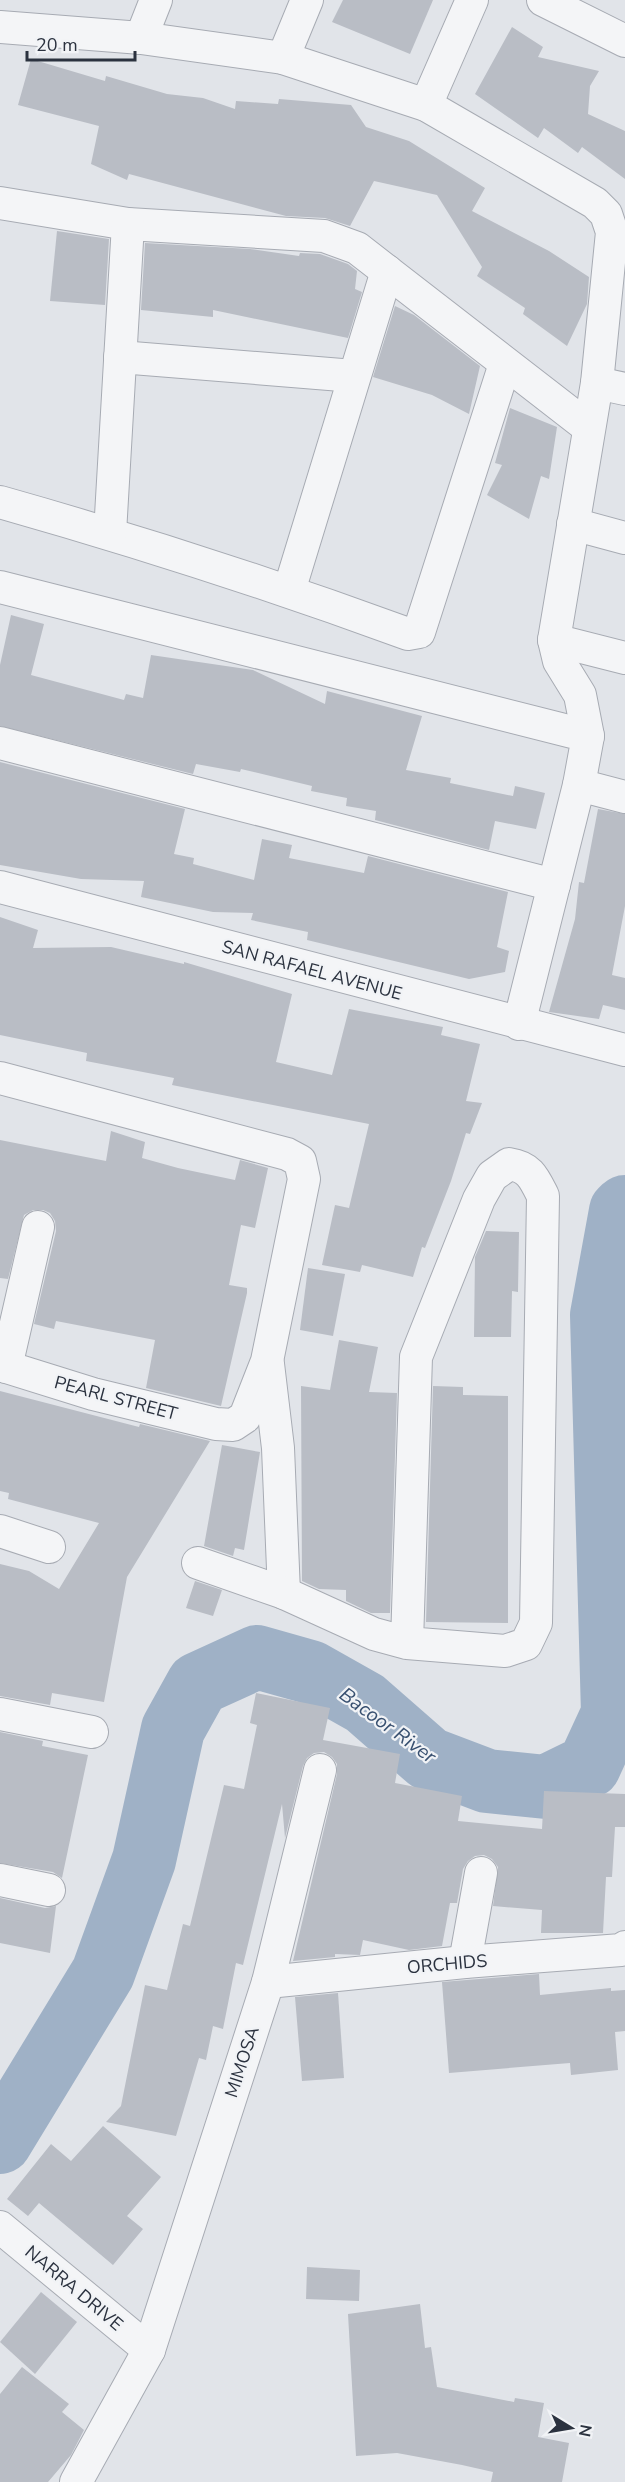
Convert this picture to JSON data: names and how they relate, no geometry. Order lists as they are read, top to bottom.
{
  "streets": {
    "street": [
      "SAN RAFAEL AVENUE",
      "PEARL STREET",
      "ORCHIDS",
      "MIMOSA",
      "NARRA DRIVE"
    ]
  },
  "crossings": [
    ["ORCHIDS", "MIMOSA"],
    ["MIMOSA", "NARRA DRIVE"]
  ],
  "water": ["Bacoor River"],
  "scale_bar": "20 m",
  "north": "right"
}
